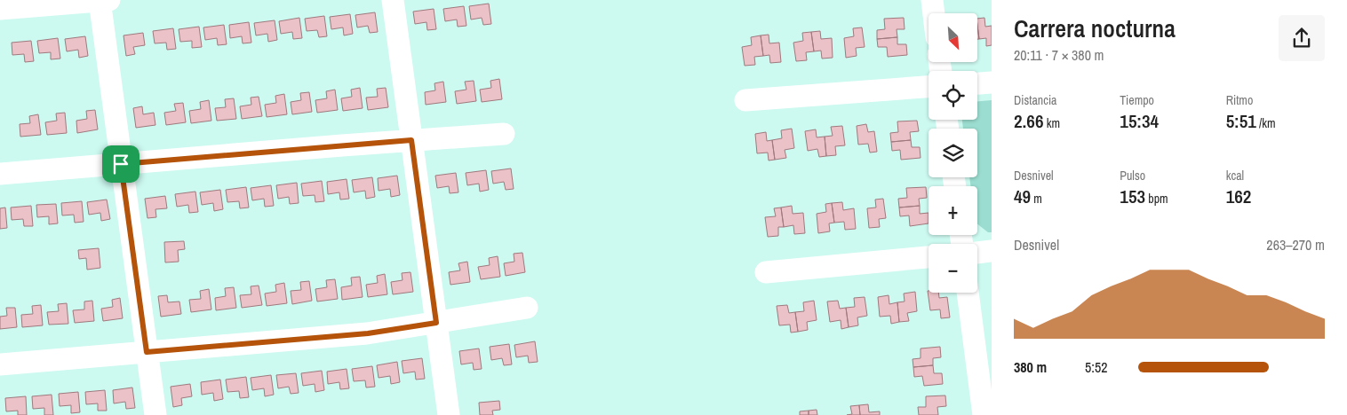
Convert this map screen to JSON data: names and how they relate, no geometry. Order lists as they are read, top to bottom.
{
  "north": "bottom right",
  "page": {
    "heading": ["Carrera nocturna", "20:11 · 7 × 380 m"],
    "map_buttons": ["+", "−"],
    "stats": [
      ["Distancia", "2.66 km"],
      ["Tiempo", "15:34"],
      ["Ritmo", "5:51 /km"],
      ["Desnivel", "49 m"],
      ["Pulso", "153 bpm"],
      ["kcal", "162"]
    ],
    "chart": ["Desnivel", "263–270 m"],
    "list": [
      {
        "name": "380 m",
        "note": "5:52"
      }
    ]
  }
}
